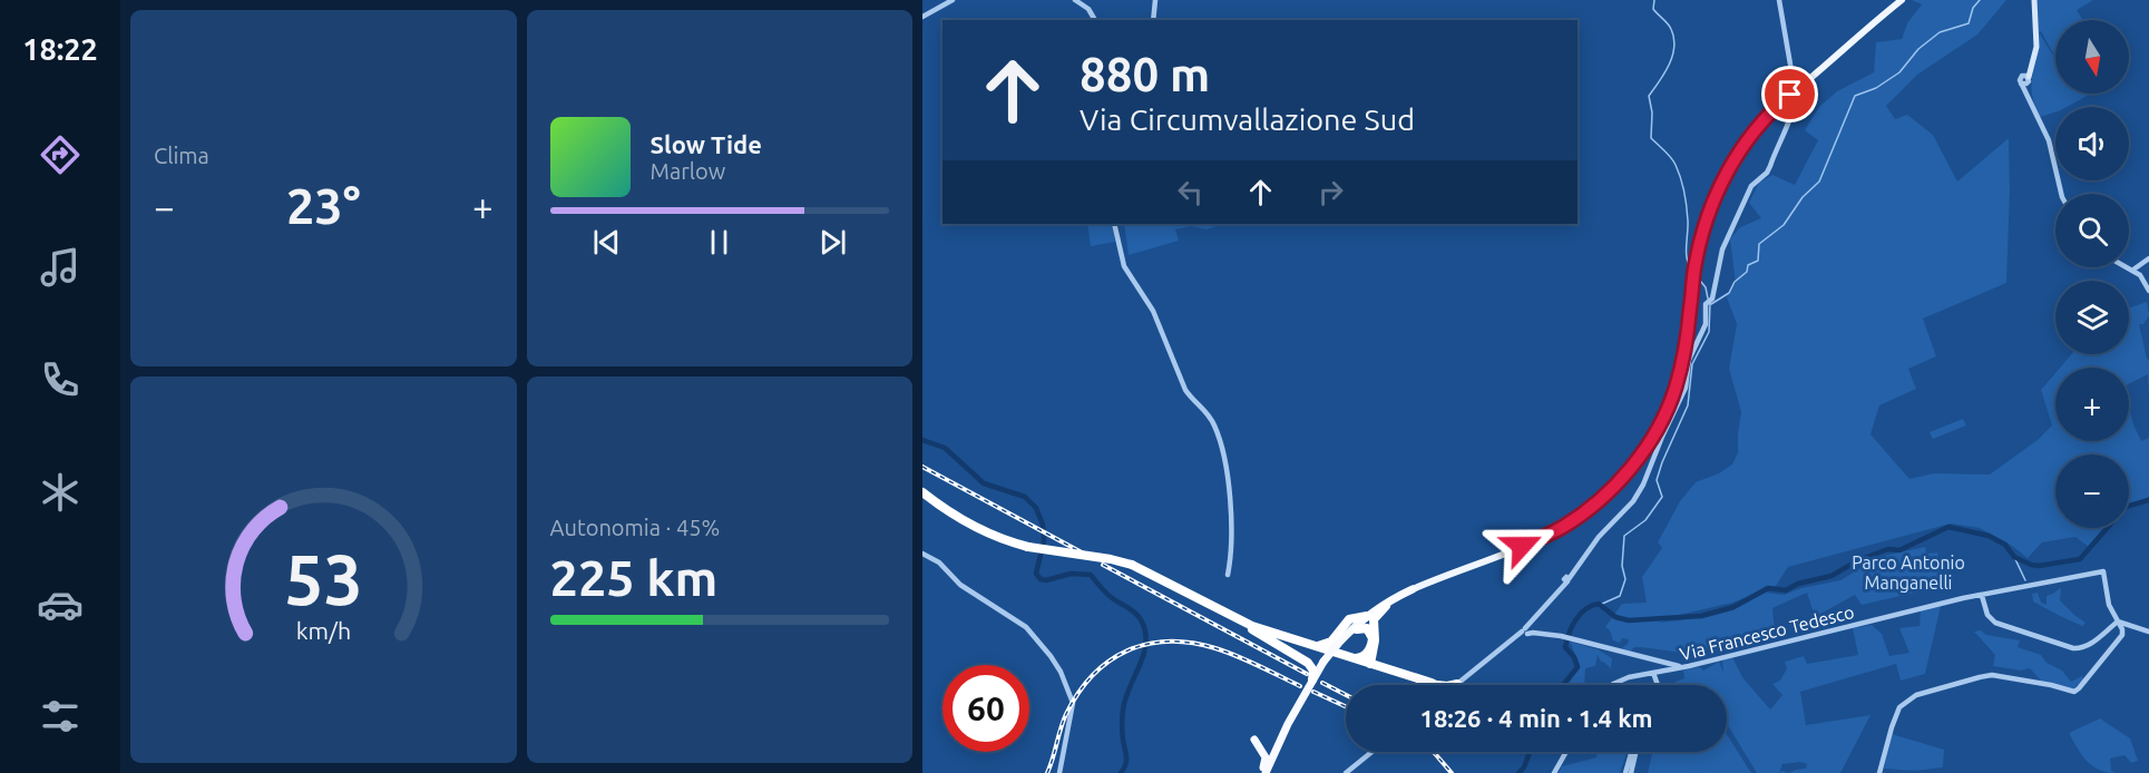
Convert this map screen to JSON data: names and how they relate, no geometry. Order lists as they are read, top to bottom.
{
  "streets": {
    "street": ["Via Francesco Tedesco"]
  },
  "parks": ["Parco Antonio Manganelli"],
  "north": "bottom",
  "page": {
    "tabs": "18:22",
    "tile": [
      "Clima",
      ["Autonomia · 45%", "225 km"]
    ],
    "map_buttons": ["+", "−"],
    "turn": ["880 m", "Via Circumvallazione Sud"],
    "song": ["Slow Tide", "Marlow"],
    "heat": ["−", "23°", "+"],
    "limit": "60",
    "trip": "18:26 · 4 min · 1.4 km",
    "gauge": ["53", "km/h"]
  }
}
